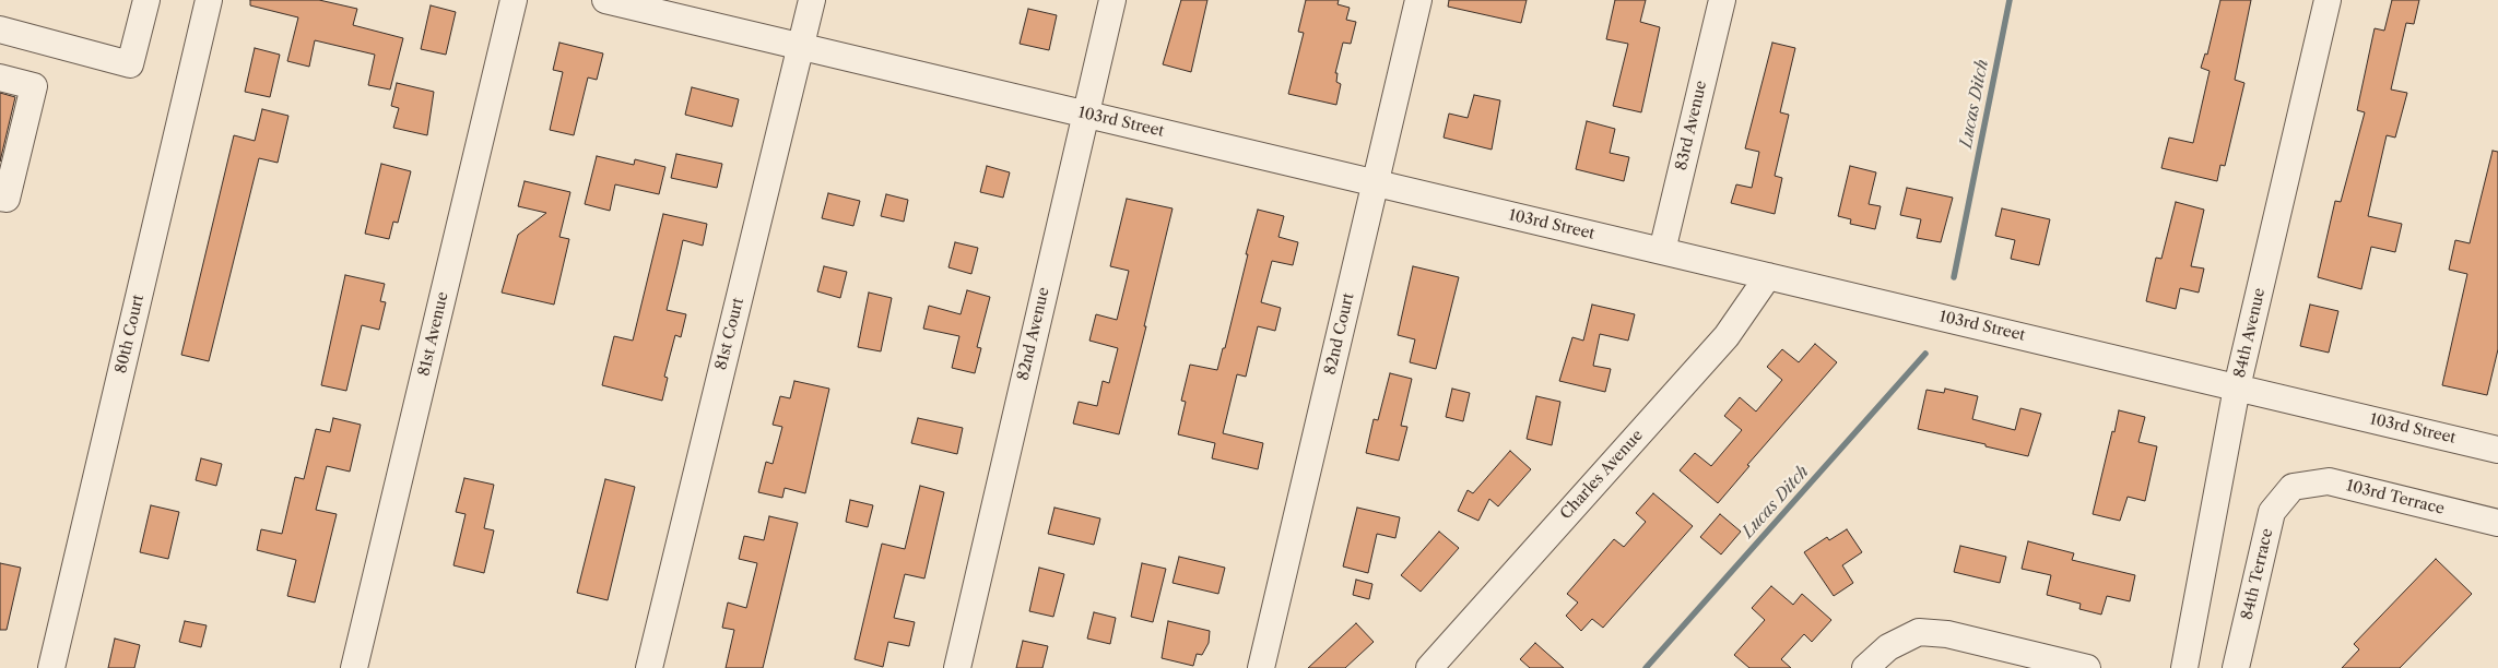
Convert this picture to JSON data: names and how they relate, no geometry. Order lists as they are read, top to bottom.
{
  "streets": {
    "street": [
      "103rd Street",
      "83rd Avenue",
      "84th Avenue",
      "80th Court",
      "81st Avenue",
      "81st Court",
      "82nd Avenue",
      "82nd Court",
      "Charles Avenue",
      "103rd Terrace",
      "84th Terrace"
    ]
  },
  "crossings": [
    ["103rd Street", "83rd Avenue"],
    ["103rd Street", "84th Avenue"],
    ["103rd Street", "81st Court"],
    ["103rd Street", "82nd Avenue"],
    ["103rd Street", "82nd Court"],
    ["103rd Street", "Charles Avenue"],
    ["103rd Terrace", "84th Terrace"]
  ],
  "water": ["Lucas Ditch"]
}
